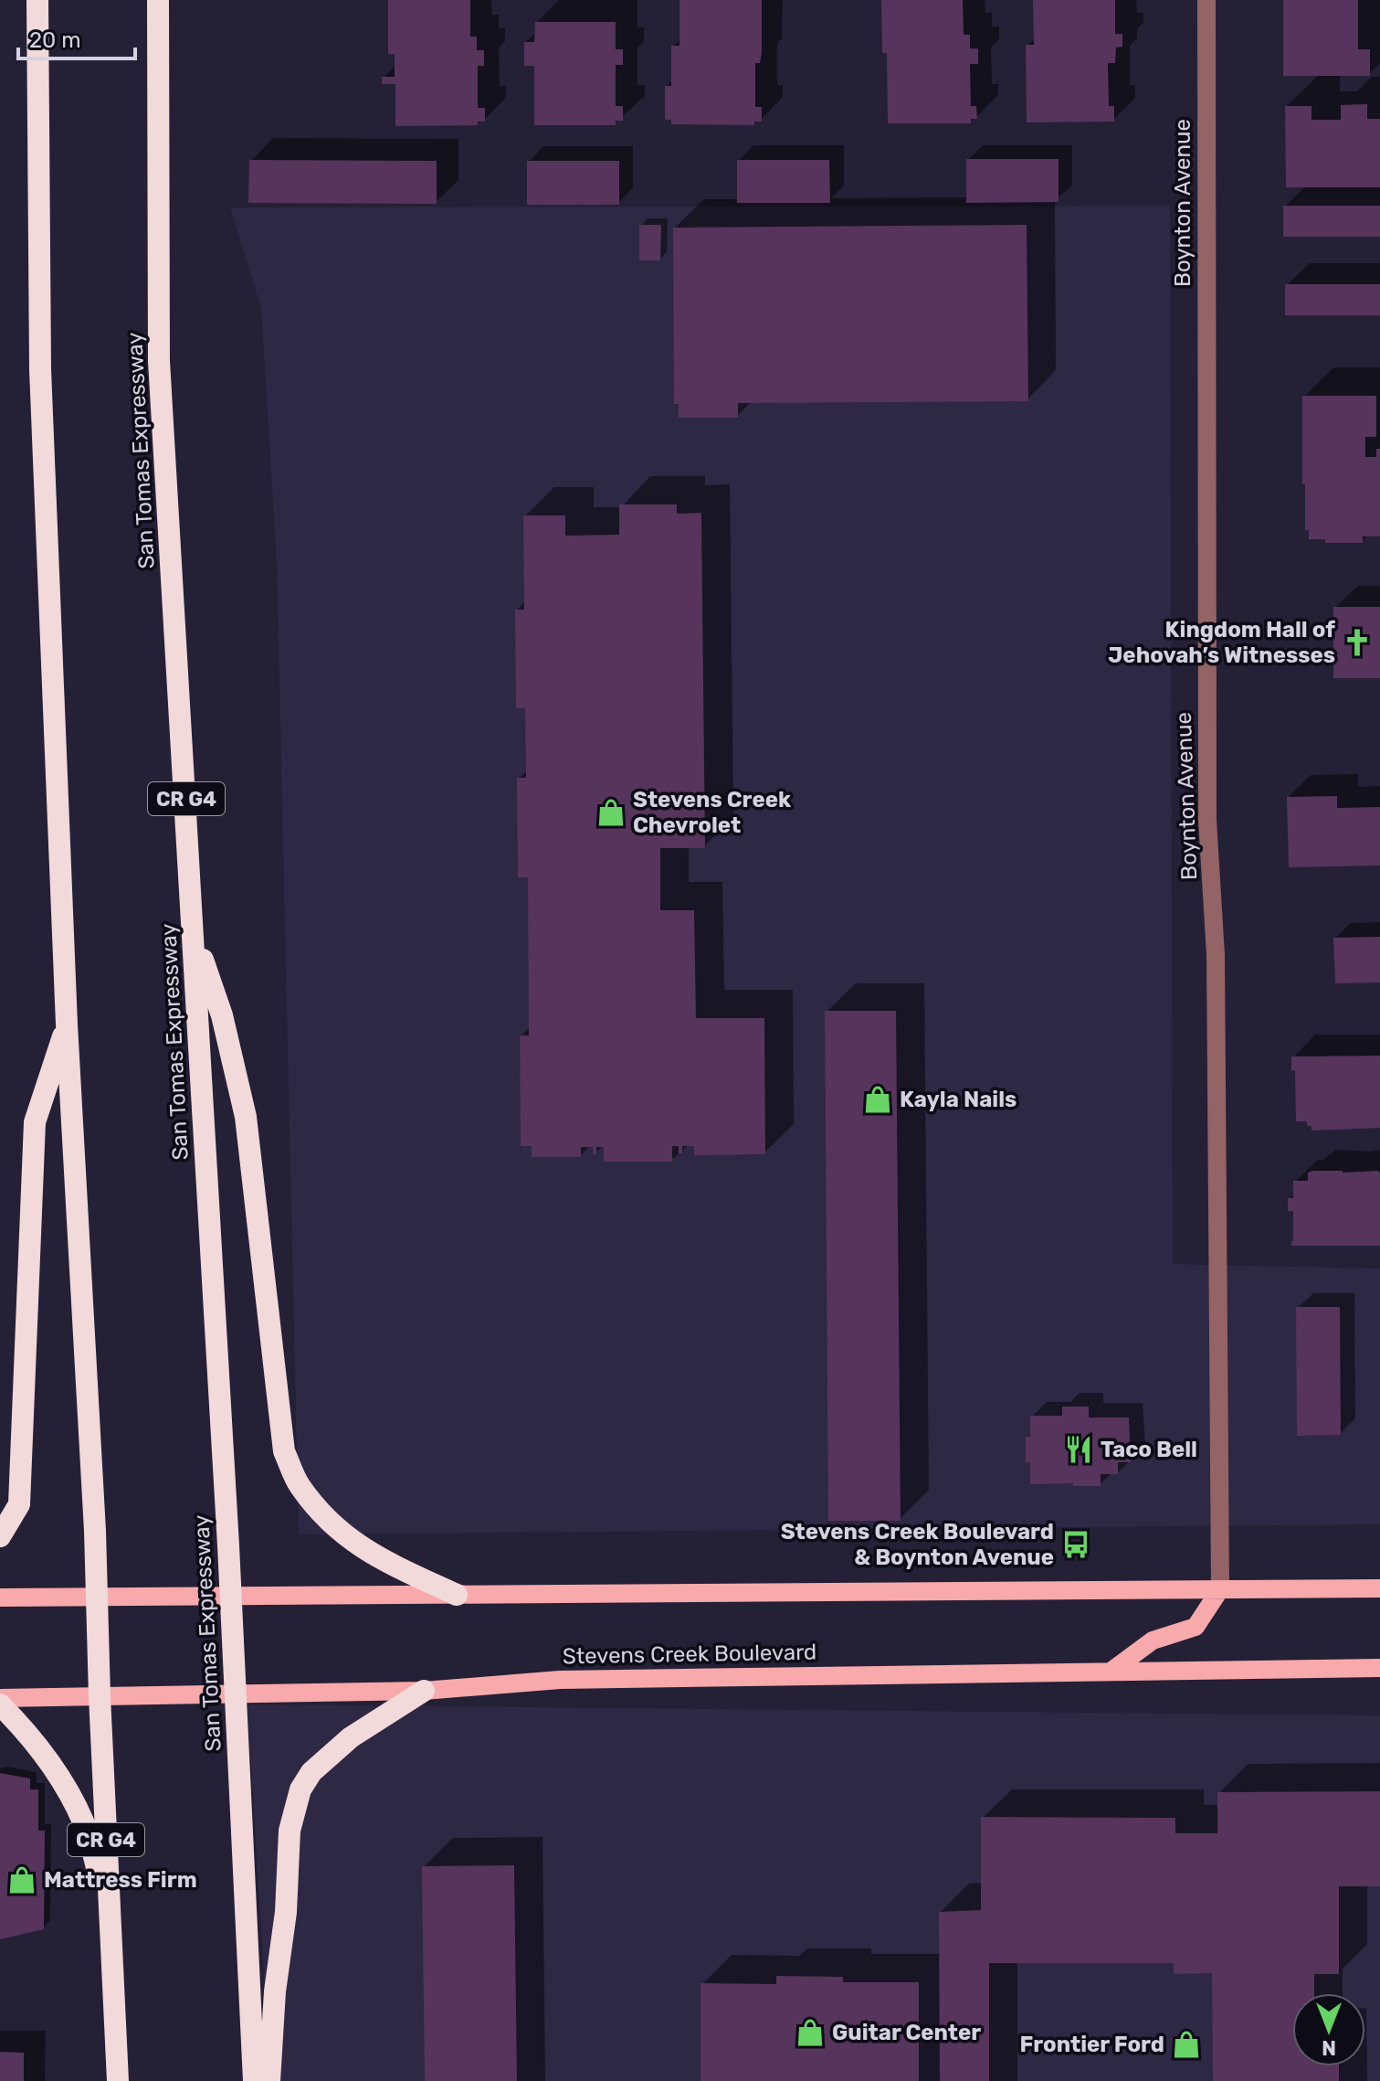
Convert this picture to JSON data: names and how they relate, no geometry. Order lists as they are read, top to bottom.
{
  "streets": {
    "highway": ["San Tomas Expressway", "CR G4"],
    "main road": ["Stevens Creek Boulevard"],
    "street": ["Boynton Avenue"]
  },
  "crossings": [
    ["San Tomas Expressway", "Stevens Creek Boulevard"],
    ["CR G4", "Stevens Creek Boulevard"]
  ],
  "places": {
    "church": ["Kingdom Hall of Jehovah’s Witnesses"],
    "shop": [
      "Stevens Creek Chevrolet",
      "Kayla Nails",
      "Mattress Firm",
      "Guitar Center",
      "Frontier Ford"
    ],
    "restaurant": ["Taco Bell"],
    "bus stop": ["Stevens Creek Boulevard & Boynton Avenue"]
  },
  "scale_bar": "20 m",
  "north": "bottom"
}
